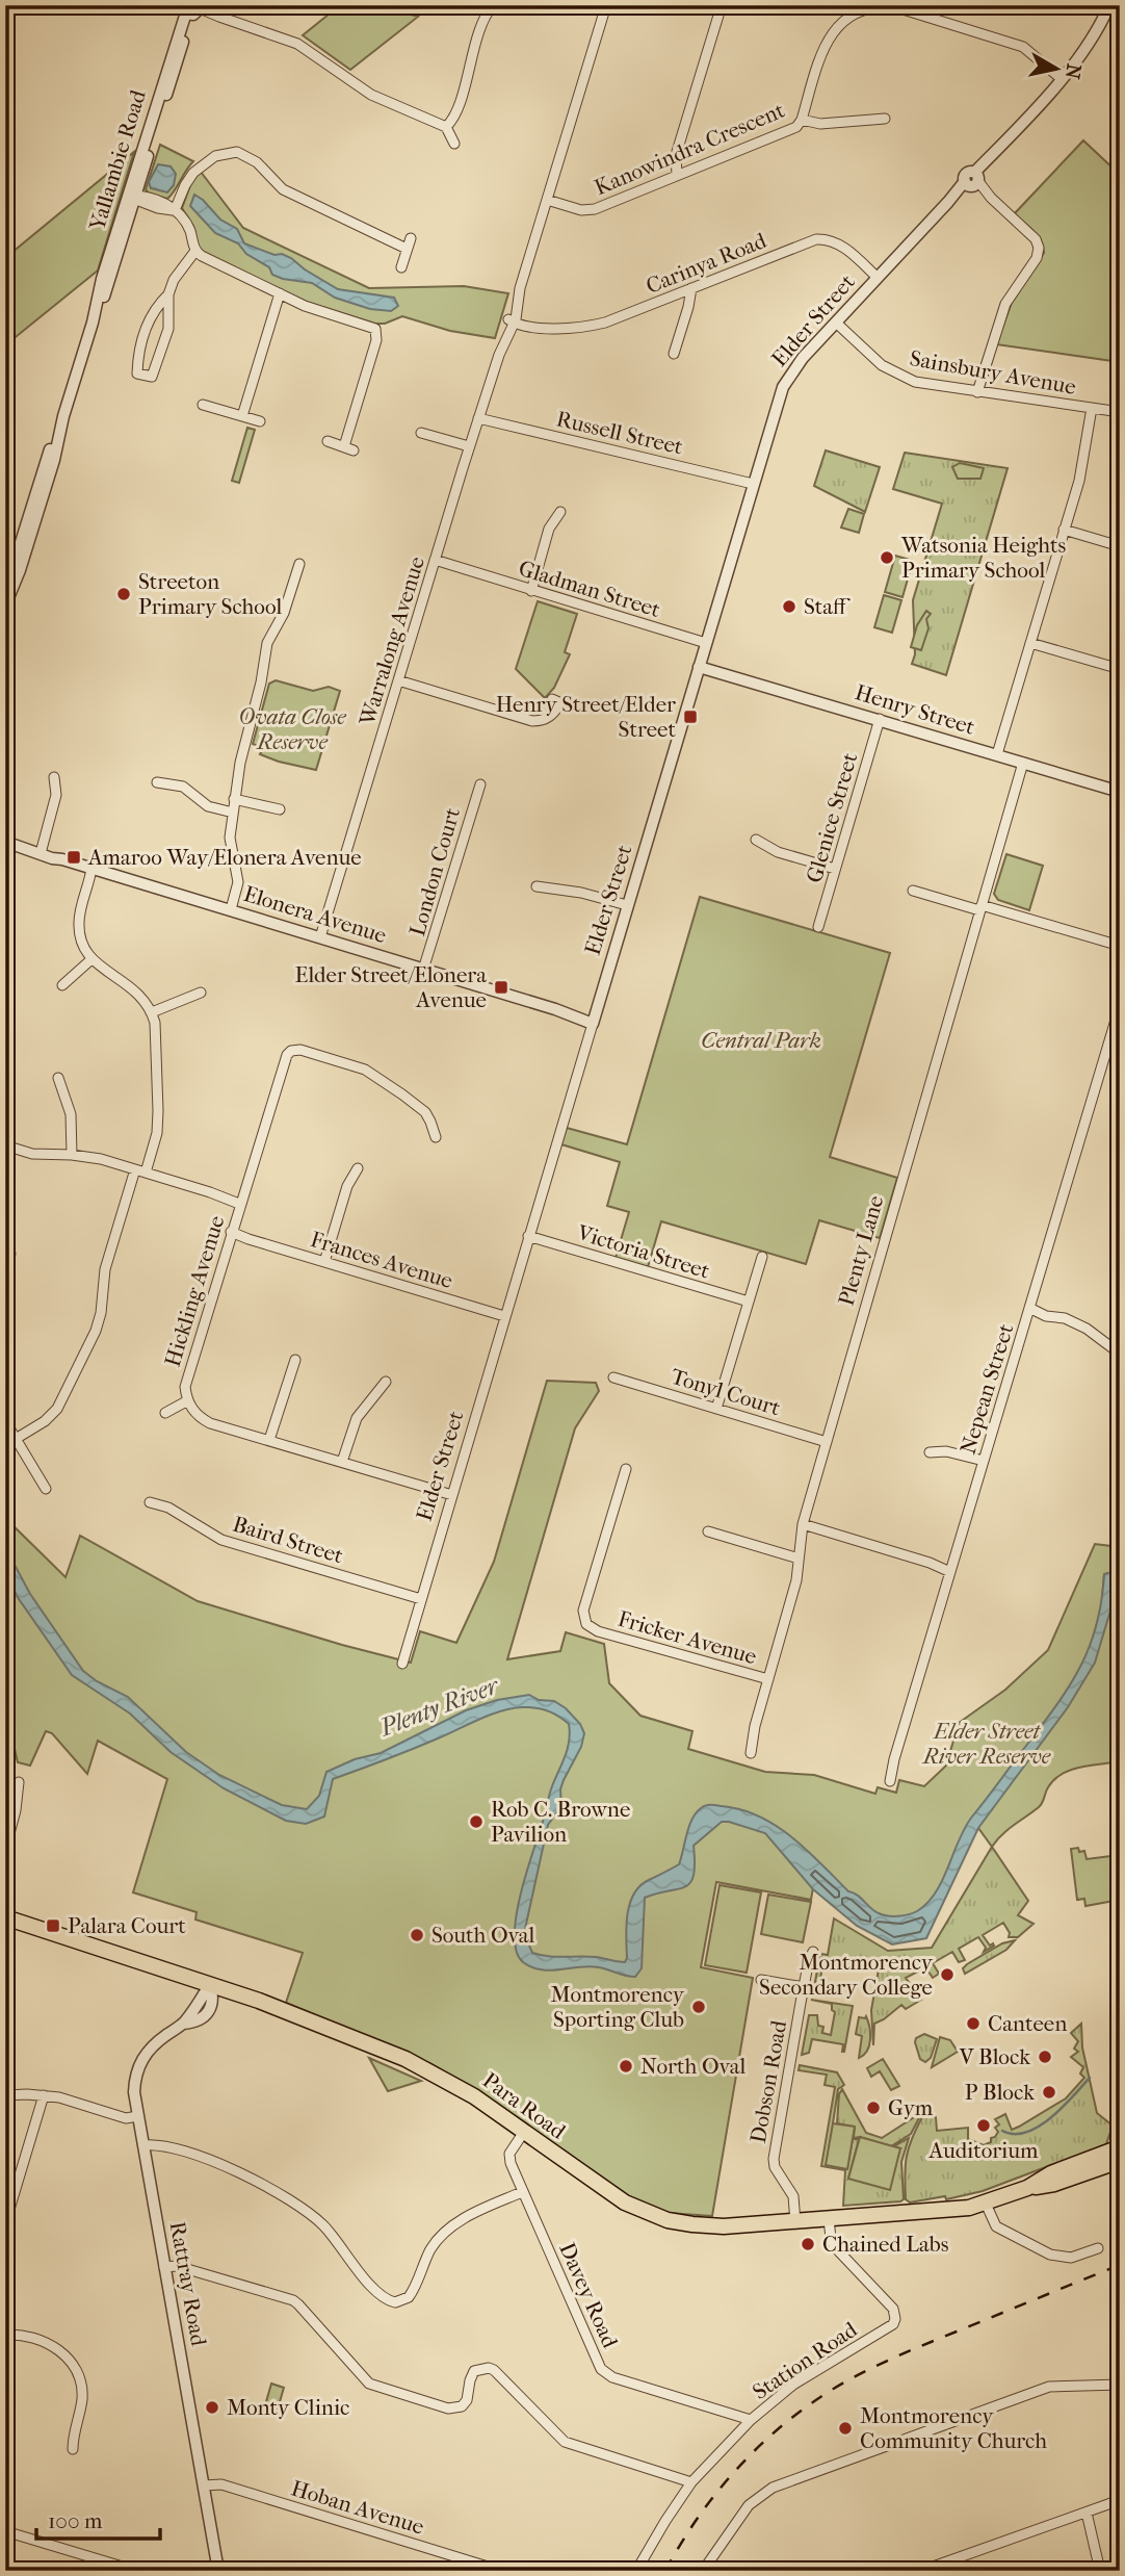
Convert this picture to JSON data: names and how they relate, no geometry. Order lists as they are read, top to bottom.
{
  "streets": {
    "main road": ["Para Road"],
    "street": [
      "Kanowindra Crescent",
      "Yallambie Road",
      "Carinya Road",
      "Elder Street",
      "Sainsbury Avenue",
      "Russell Street",
      "Gladman Street",
      "Warralong Avenue",
      "Henry Street",
      "Glenice Street",
      "London Court",
      "Elonera Avenue",
      "Plenty Lane",
      "Victoria Street",
      "Frances Avenue",
      "Hickling Avenue",
      "Nepean Street",
      "Tonyl Court",
      "Baird Street",
      "Fricker Avenue",
      "Dobson Road",
      "Rattray Road",
      "Davey Road",
      "Station Road",
      "Hoban Avenue"
    ]
  },
  "crossings": [
    ["Kanowindra Crescent", "Elder Street"],
    ["Kanowindra Crescent", "Warralong Avenue"],
    ["Carinya Road", "Elder Street"],
    ["Carinya Road", "Warralong Avenue"],
    ["Elder Street", "Sainsbury Avenue"],
    ["Elder Street", "Russell Street"],
    ["Elder Street", "Gladman Street"],
    ["Elder Street", "Henry Street"],
    ["Elder Street", "Elonera Avenue"],
    ["Elder Street", "Victoria Street"],
    ["Elder Street", "Frances Avenue"],
    ["Elder Street", "Hickling Avenue"],
    ["Elder Street", "Baird Street"],
    ["Russell Street", "Warralong Avenue"],
    ["Gladman Street", "Warralong Avenue"],
    ["Warralong Avenue", "Elonera Avenue"],
    ["Henry Street", "Glenice Street"],
    ["Henry Street", "Plenty Lane"],
    ["London Court", "Elonera Avenue"],
    ["Plenty Lane", "Tonyl Court"],
    ["Plenty Lane", "Fricker Avenue"],
    ["Frances Avenue", "Hickling Avenue"],
    ["Dobson Road", "Para Road"],
    ["Para Road", "Rattray Road"],
    ["Para Road", "Davey Road"],
    ["Para Road", "Station Road"],
    ["Rattray Road", "Hoban Avenue"],
    ["Davey Road", "Station Road"]
  ],
  "water": ["Plenty River"],
  "parks": ["Ovata Close Reserve", "Central Park", "Elder Street River Reserve"],
  "places": {
    "other": [
      "Watsonia Heights Primary School",
      "Streeton Primary School",
      "Staff",
      "Rob C. Browne Pavilion",
      "South Oval",
      "Montmorency Secondary College",
      "Montmorency Sporting Club",
      "Canteen",
      "V Block",
      "North Oval",
      "P Block",
      "Gym",
      "Auditorium",
      "Chained Labs",
      "Monty Clinic",
      "Montmorency Community Church"
    ],
    "transit": [
      "Henry Street/Elder Street",
      "Amaroo Way/Elonera Avenue",
      "Elder Street/Elonera Avenue",
      "Palara Court"
    ]
  },
  "scale_bar": "100 m",
  "north": "right"
}
